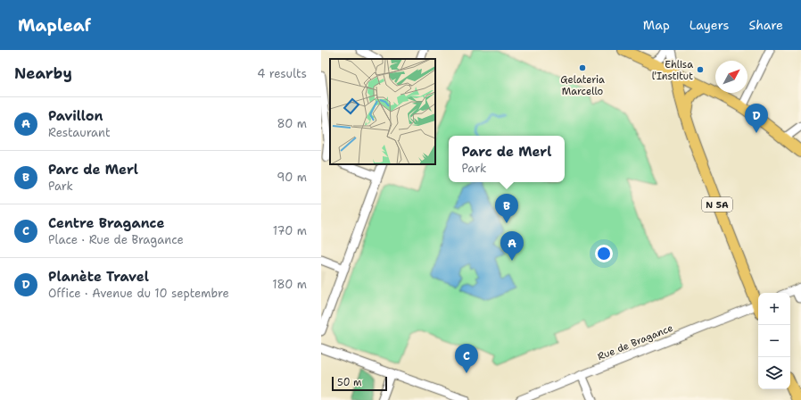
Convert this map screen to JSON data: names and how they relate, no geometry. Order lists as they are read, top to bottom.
{
  "streets": {
    "main road": ["N 5A"],
    "street": ["Rue de Bragance"]
  },
  "places": ["Gelateria Marcello", "Ehlisa l'Institut"],
  "scale_bar": "50 m",
  "north": "top right",
  "page": {
    "header": "Mapleaf",
    "nav": ["Map", "Layers", "Share"],
    "heading": ["Nearby", "4 results"],
    "list": [
      {
        "mark": "A",
        "name": "Pavillon",
        "note": "Restaurant",
        "value": "80 m"
      },
      {
        "mark": "B",
        "name": "Parc de Merl",
        "note": "Park",
        "value": "90 m"
      },
      {
        "mark": "C",
        "name": "Centre Bragance",
        "note": "Place · Rue de Bragance",
        "value": "170 m"
      },
      {
        "mark": "D",
        "name": "Planète Travel",
        "note": "Office · Avenue du 10 septembre",
        "value": "180 m"
      }
    ],
    "pins": [
      "D",
      "B",
      "A",
      "C"
    ],
    "popup": ["Parc de Merl", "Park"],
    "map_buttons": ["+", "−"],
    "scale": "50 m"
  }
}
